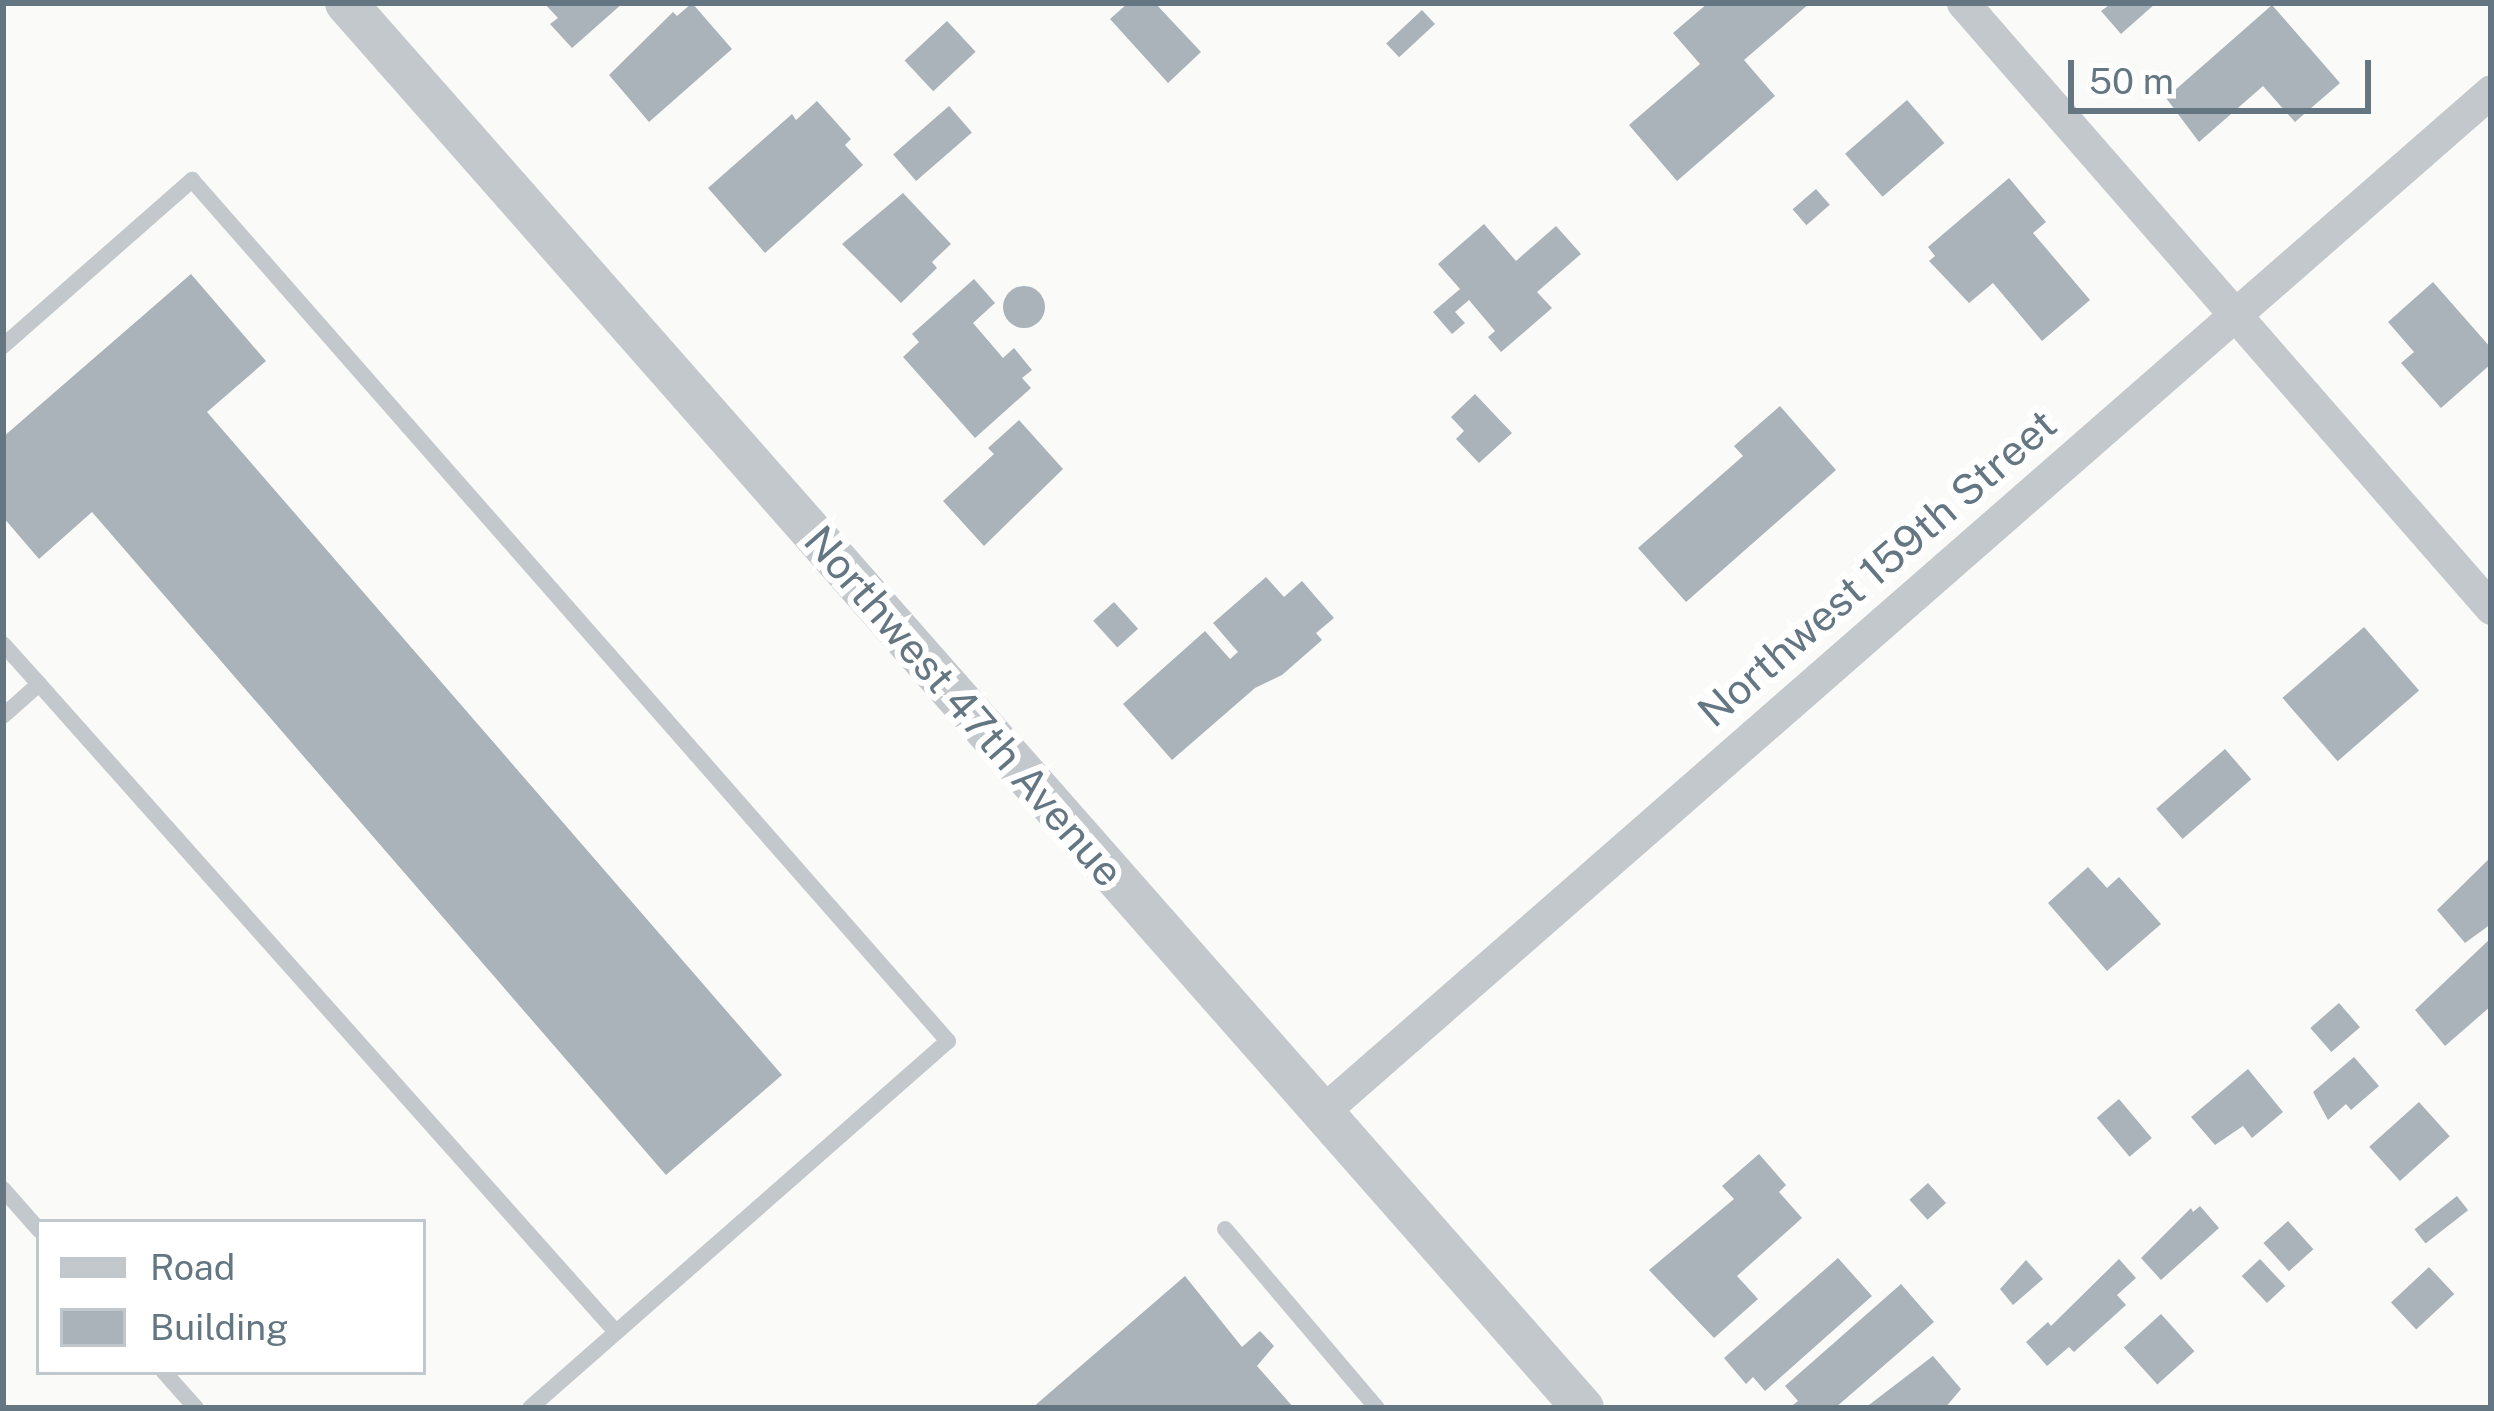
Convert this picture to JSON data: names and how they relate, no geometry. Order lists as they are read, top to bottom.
{
  "streets": {
    "street": ["Northwest 159th Street", "Northwest 47th Avenue"]
  },
  "crossings": [
    ["Northwest 159th Street", "Northwest 47th Avenue"]
  ],
  "legend": ["Road", "Building"],
  "scale_bar": "50 m"
}
